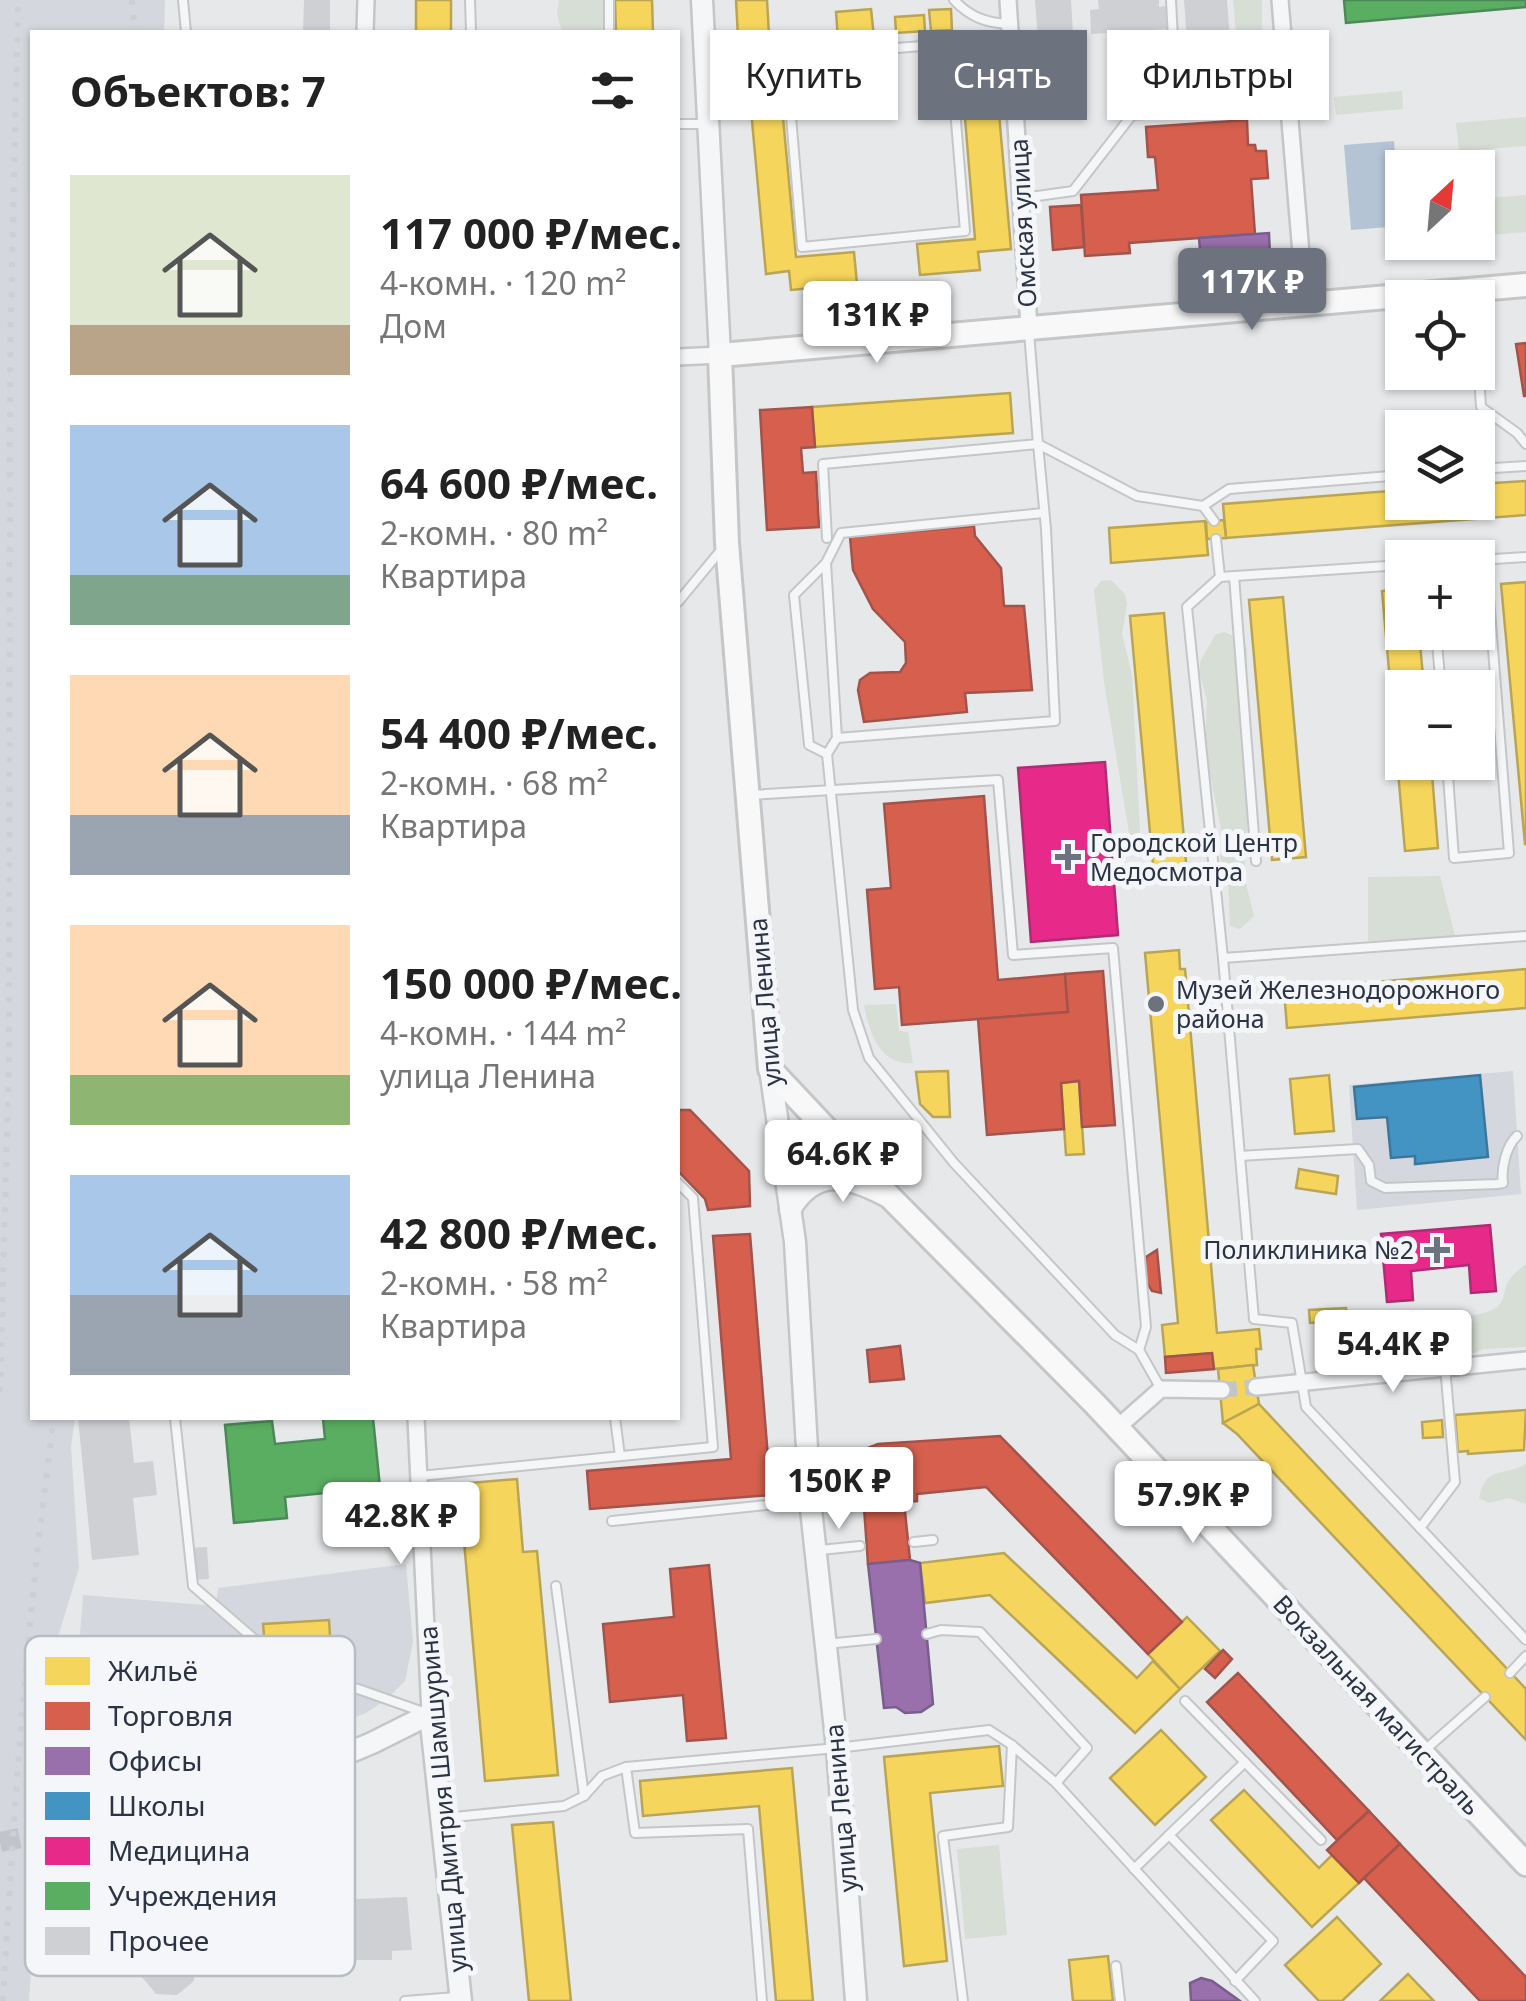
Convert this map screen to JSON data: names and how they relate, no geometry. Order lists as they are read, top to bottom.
{
  "streets": {
    "main road": ["улица Ленина", "Вокзальная магистраль"],
    "street": ["Омская улица", "улица Дмитрия Шамшурина"]
  },
  "crossings": [
    ["улица Ленина", "Вокзальная магистраль"]
  ],
  "places": {
    "health": ["Городской Центр Медосмотра", "Поликлиника №2"],
    "other": ["Музей Железнодорожного района"]
  },
  "legend": [
    "Жильё",
    "Торговля",
    "Офисы",
    "Школы",
    "Медицина",
    "Учреждения",
    "Прочее"
  ],
  "north": "top right",
  "page": {
    "chip": ["Купить", "Снять", "Фильтры"],
    "heading": "Объектов: 7",
    "map_buttons": ["+", "−"],
    "list": [
      {
        "name": "117 000 ₽/мес.",
        "note": "4-комн. · 120 m² · Дом"
      },
      {
        "name": "64 600 ₽/мес.",
        "note": "2-комн. · 80 m² · Квартира"
      },
      {
        "name": "54 400 ₽/мес.",
        "note": "2-комн. · 68 m² · Квартира"
      },
      {
        "name": "150 000 ₽/мес.",
        "note": "4-комн. · 144 m² · улица Ленина"
      },
      {
        "name": "42 800 ₽/мес.",
        "note": "2-комн. · 58 m² · Квартира"
      }
    ],
    "price": [
      "117K ₽",
      "131K ₽",
      "64.6K ₽",
      "54.4K ₽",
      "150K ₽",
      "57.9K ₽",
      "42.8K ₽"
    ]
  }
}
